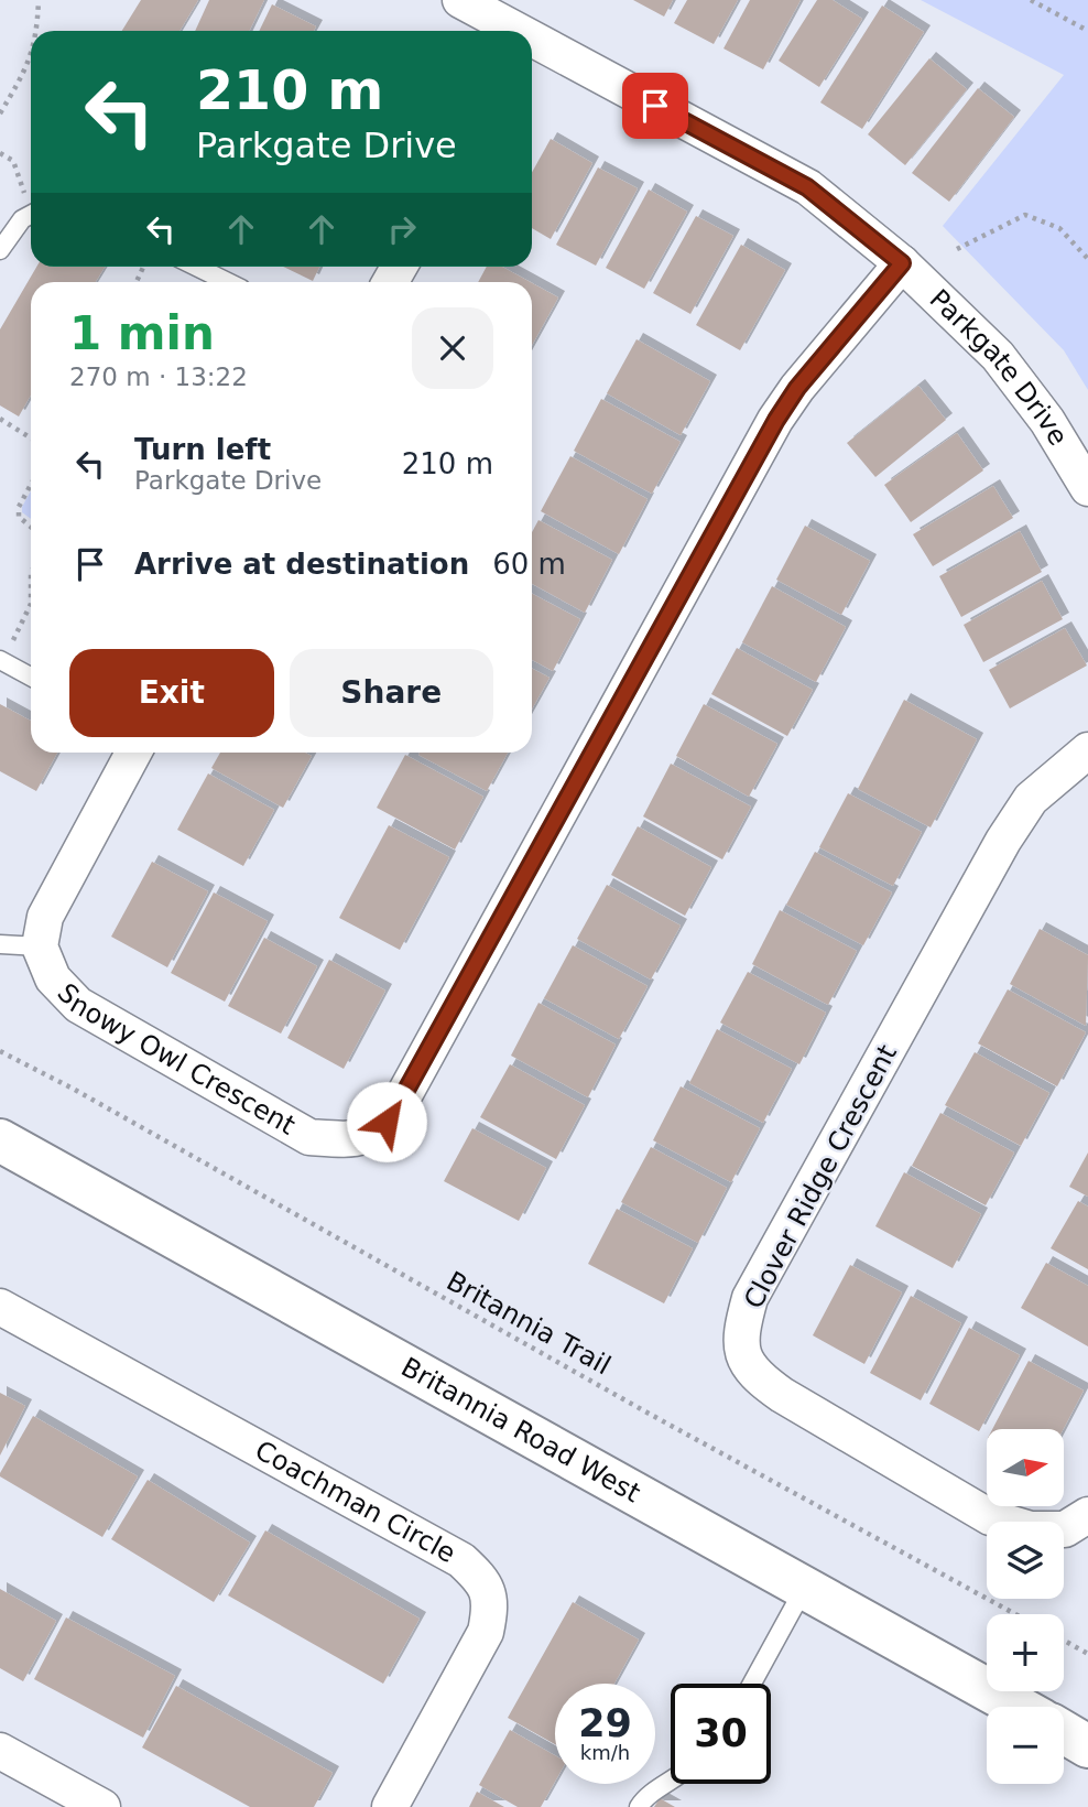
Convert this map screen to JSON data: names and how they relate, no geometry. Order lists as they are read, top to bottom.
{
  "streets": {
    "main road": ["Britannia Road West"],
    "street": [
      "Parkgate Drive",
      "Snowy Owl Crescent",
      "Clover Ridge Crescent",
      "Coachman Circle"
    ],
    "path": ["Britannia Trail"]
  },
  "crossings": [
    ["Parkgate Drive", "Snowy Owl Crescent"]
  ],
  "north": "right",
  "page": {
    "turn": ["210 m", "Parkgate Drive"],
    "heading": ["1 min", "270 m · 13:22"],
    "list": [
      {
        "name": "Turn left",
        "note": "Parkgate Drive",
        "value": "210 m"
      },
      {
        "name": "Arrive at destination",
        "value": "60 m"
      }
    ],
    "buttons": ["Exit", "Share"],
    "map_buttons": ["+", "−"],
    "speed": "29 km/h",
    "limit": "30"
  }
}
